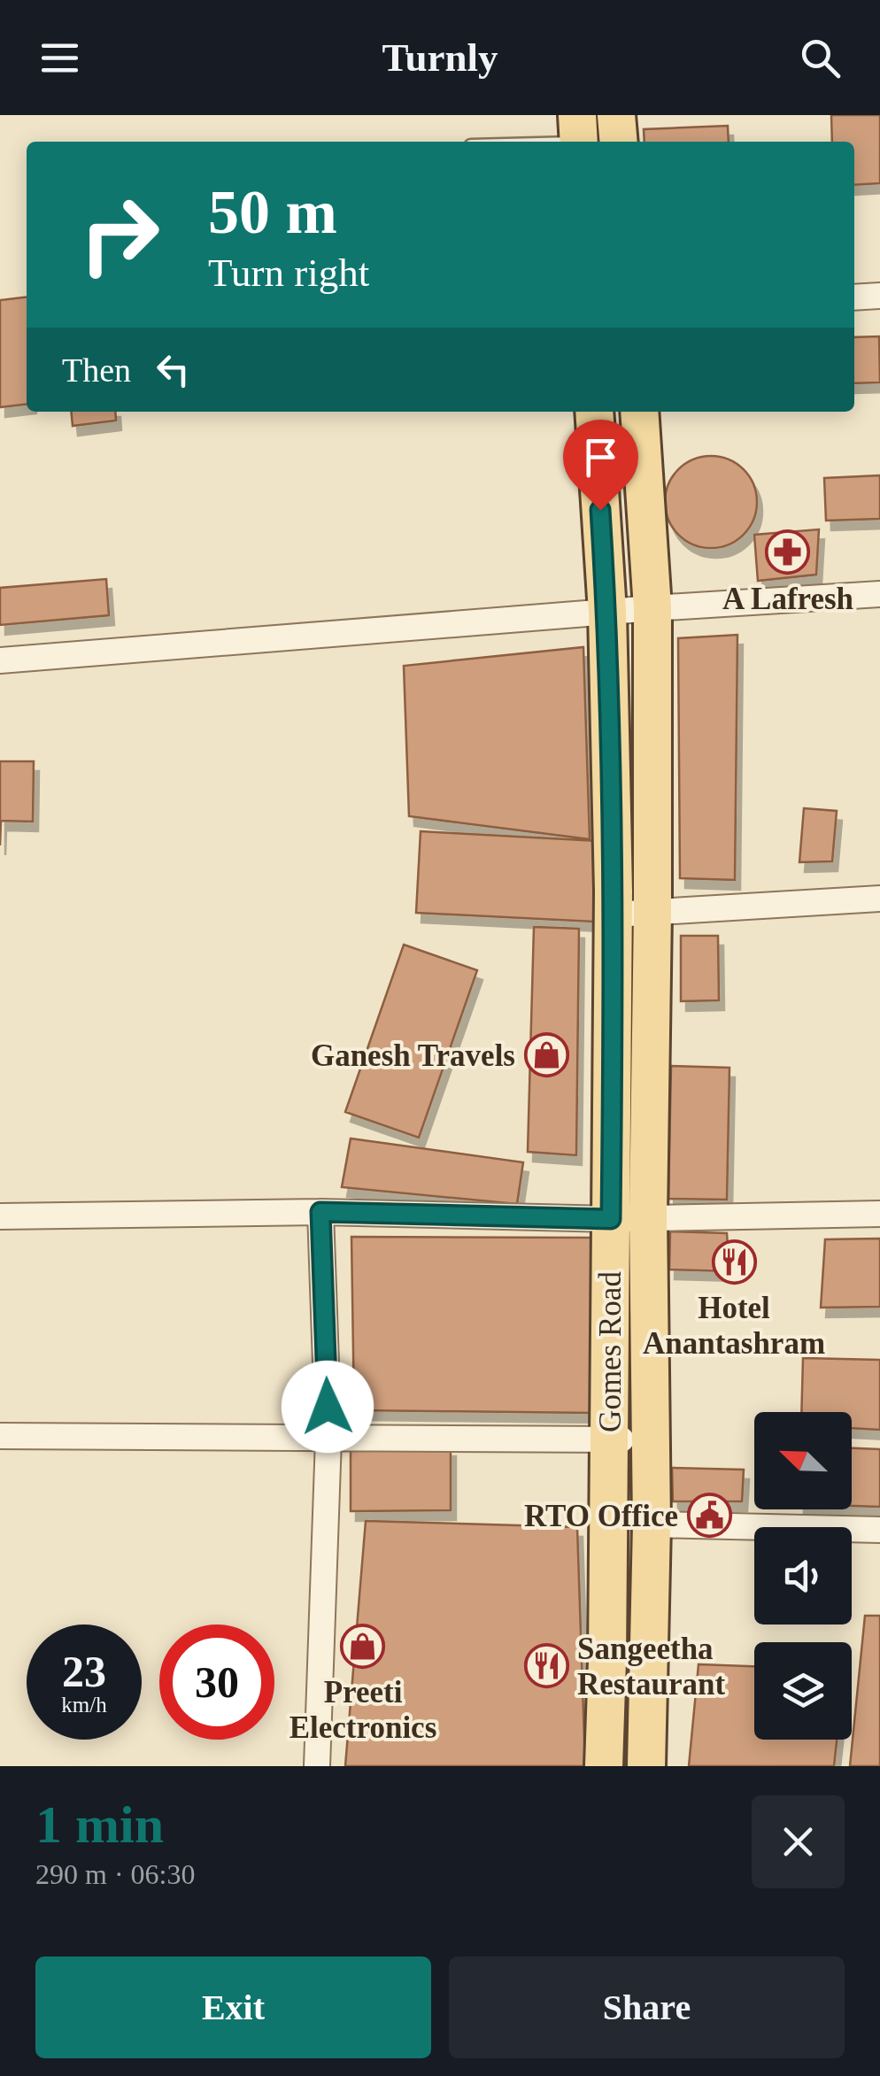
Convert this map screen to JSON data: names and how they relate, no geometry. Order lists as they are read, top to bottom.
{
  "streets": {
    "main road": ["Gomes Road"]
  },
  "places": {
    "pharmacy": ["A Lafresh"],
    "shop": ["Ganesh Travels", "Preeti Electronics"],
    "restaurant": ["Hotel Anantashram", "Sangeetha Restaurant"],
    "public building": ["RTO Office"]
  },
  "north": "top left",
  "page": {
    "header": "Turnly",
    "turn": ["50 m", "Turn right"],
    "then": "Then",
    "speed": "23 km/h",
    "limit": "30",
    "heading": ["1 min", "290 m · 06:30"],
    "buttons": ["Exit", "Share"]
  }
}
